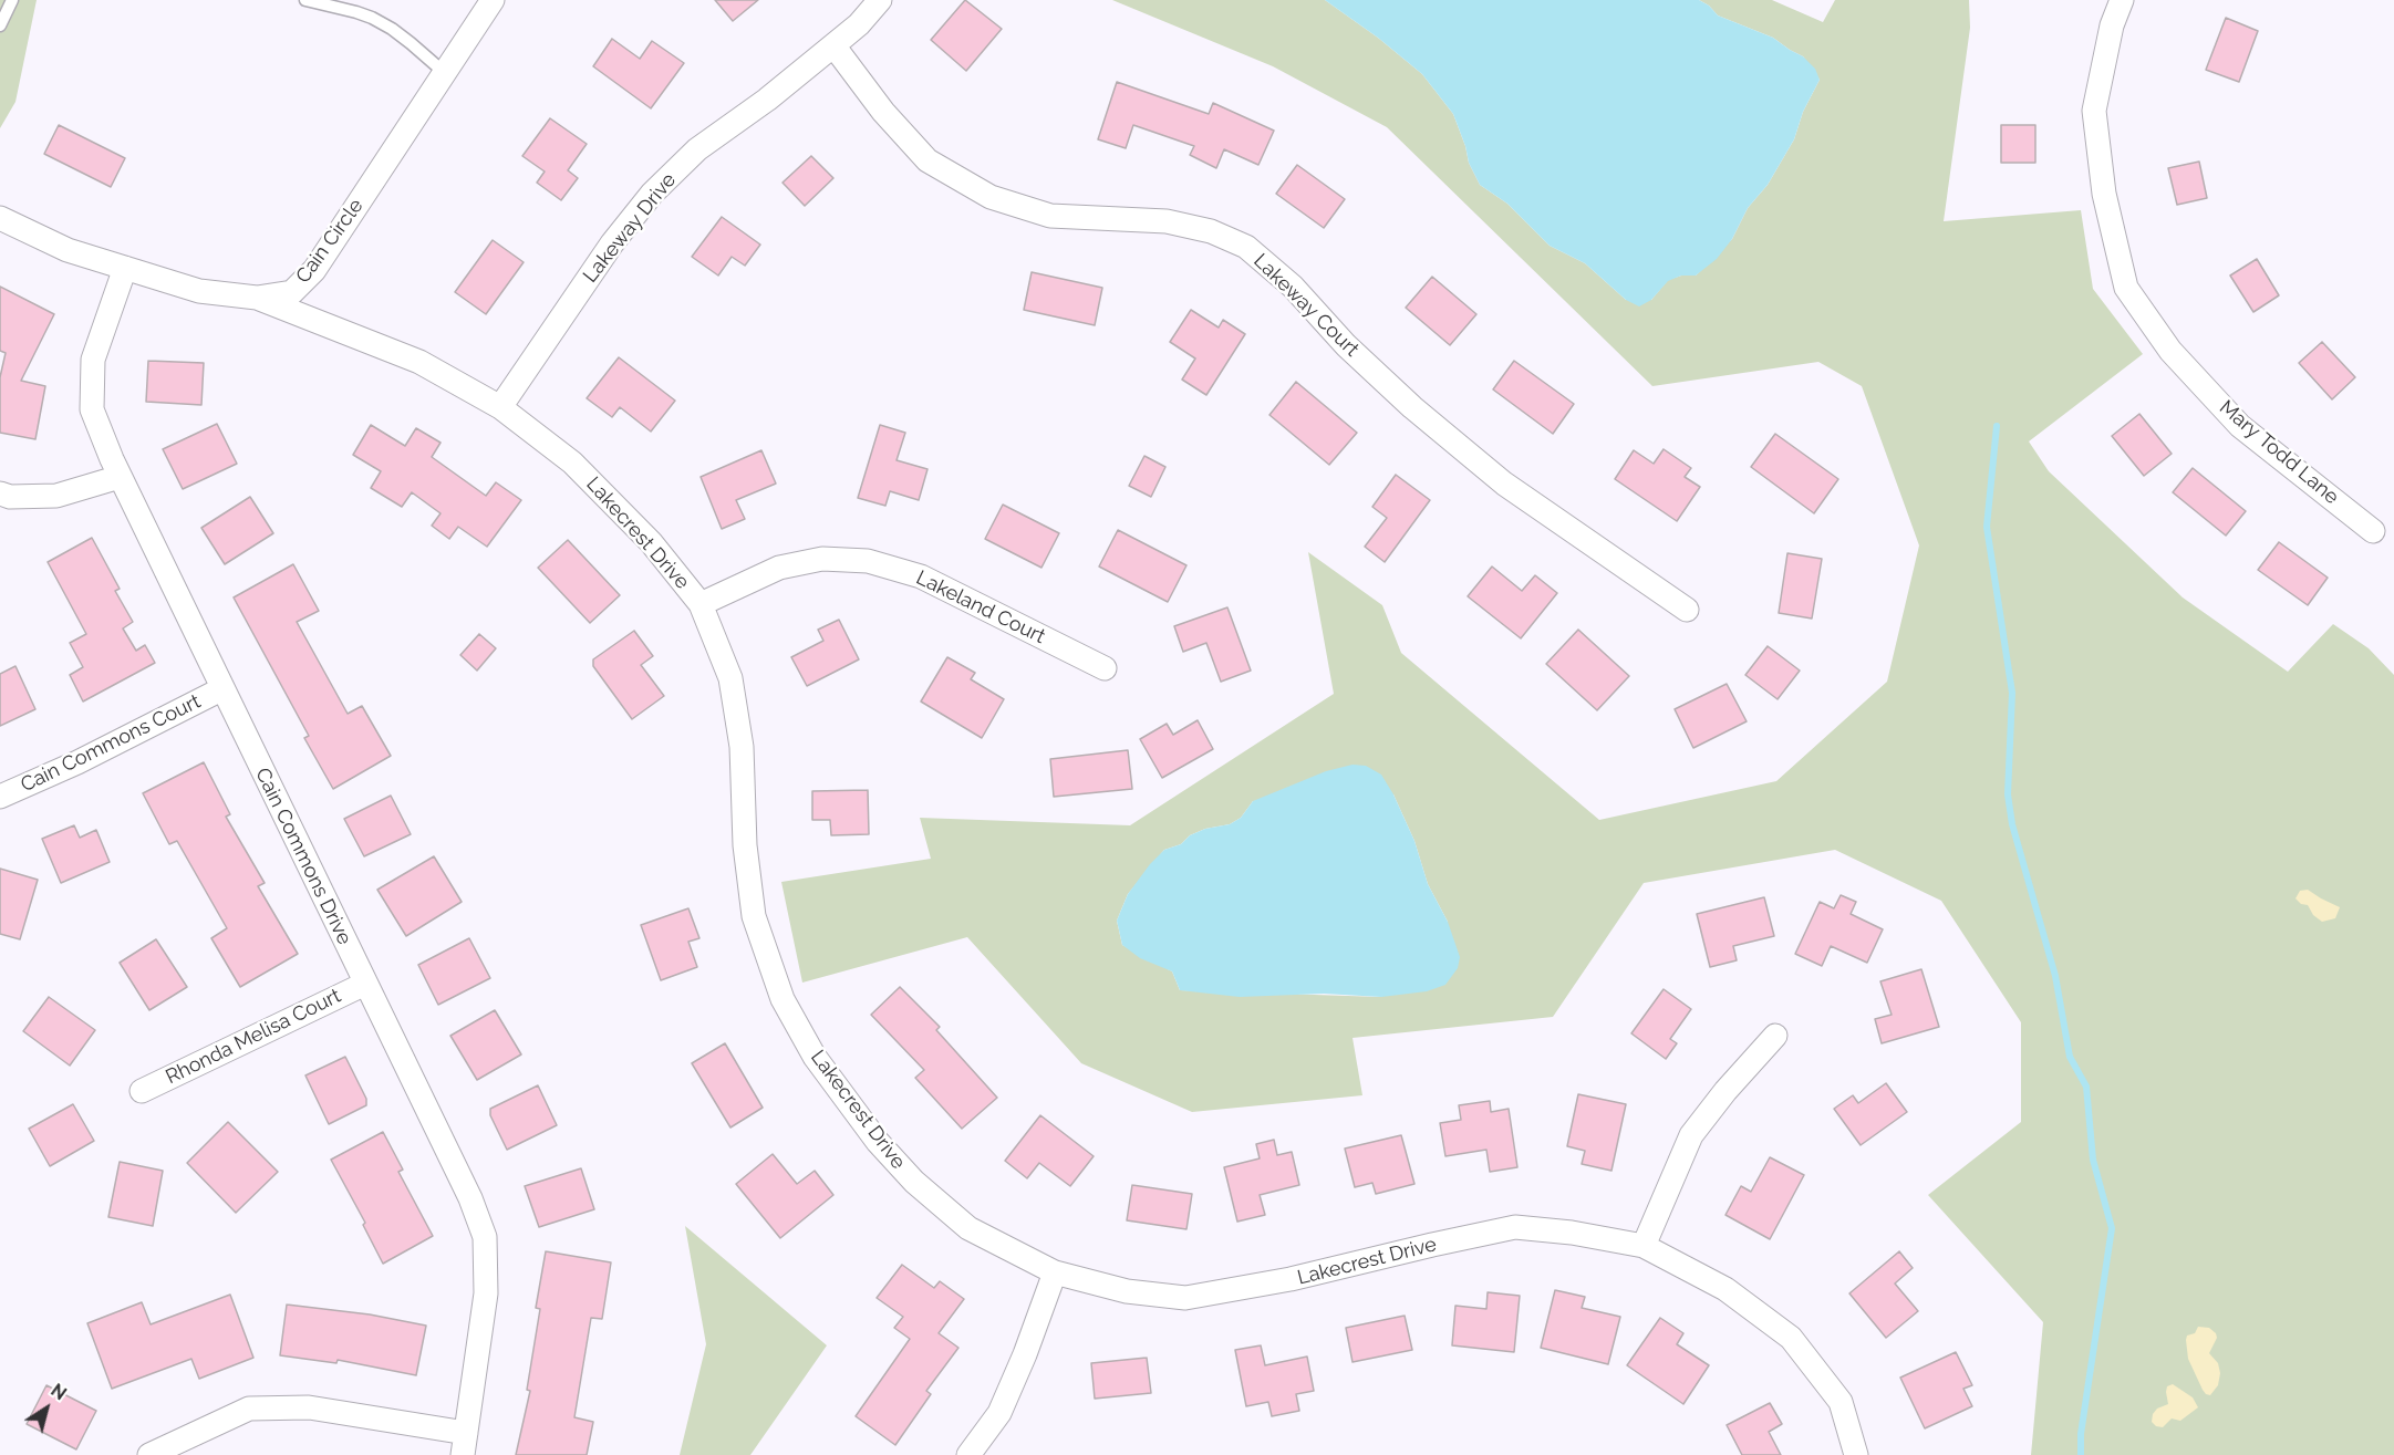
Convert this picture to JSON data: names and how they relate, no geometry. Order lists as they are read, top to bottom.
{
  "streets": {
    "street": [
      "Lakeway Drive",
      "Cain Circle",
      "Lakeway Court",
      "Mary Todd Lane",
      "Lakecrest Drive",
      "Lakeland Court",
      "Cain Commons Court",
      "Cain Commons Drive",
      "Rhonda Melisa Court"
    ]
  },
  "crossings": [
    ["Lakeway Drive", "Lakeway Court"],
    ["Lakeway Drive", "Lakecrest Drive"],
    ["Cain Circle", "Lakecrest Drive"],
    ["Cain Circle", "Cain Commons Drive"],
    ["Lakecrest Drive", "Lakeland Court"],
    ["Cain Commons Court", "Cain Commons Drive"],
    ["Cain Commons Drive", "Rhonda Melisa Court"]
  ],
  "north": "top right"
}
